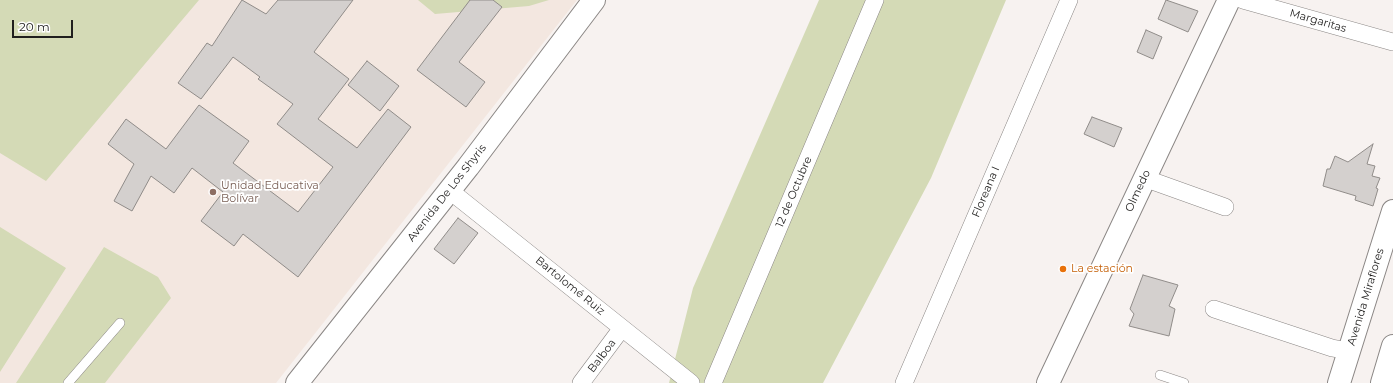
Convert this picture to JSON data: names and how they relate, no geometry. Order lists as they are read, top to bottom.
{
  "streets": {
    "street": [
      "Margaritas",
      "Olmedo",
      "12 de Octubre",
      "Floreana I",
      "Avenida De Los Shyris",
      "Bartolomé Ruiz",
      "Avenida Miraflores",
      "Balboa"
    ]
  },
  "crossings": [
    ["Avenida De Los Shyris", "Bartolomé Ruiz"],
    ["Bartolomé Ruiz", "Balboa"]
  ],
  "places": ["Unidad Educativa Bolívar", "La estación"],
  "scale_bar": "20 m"
}
